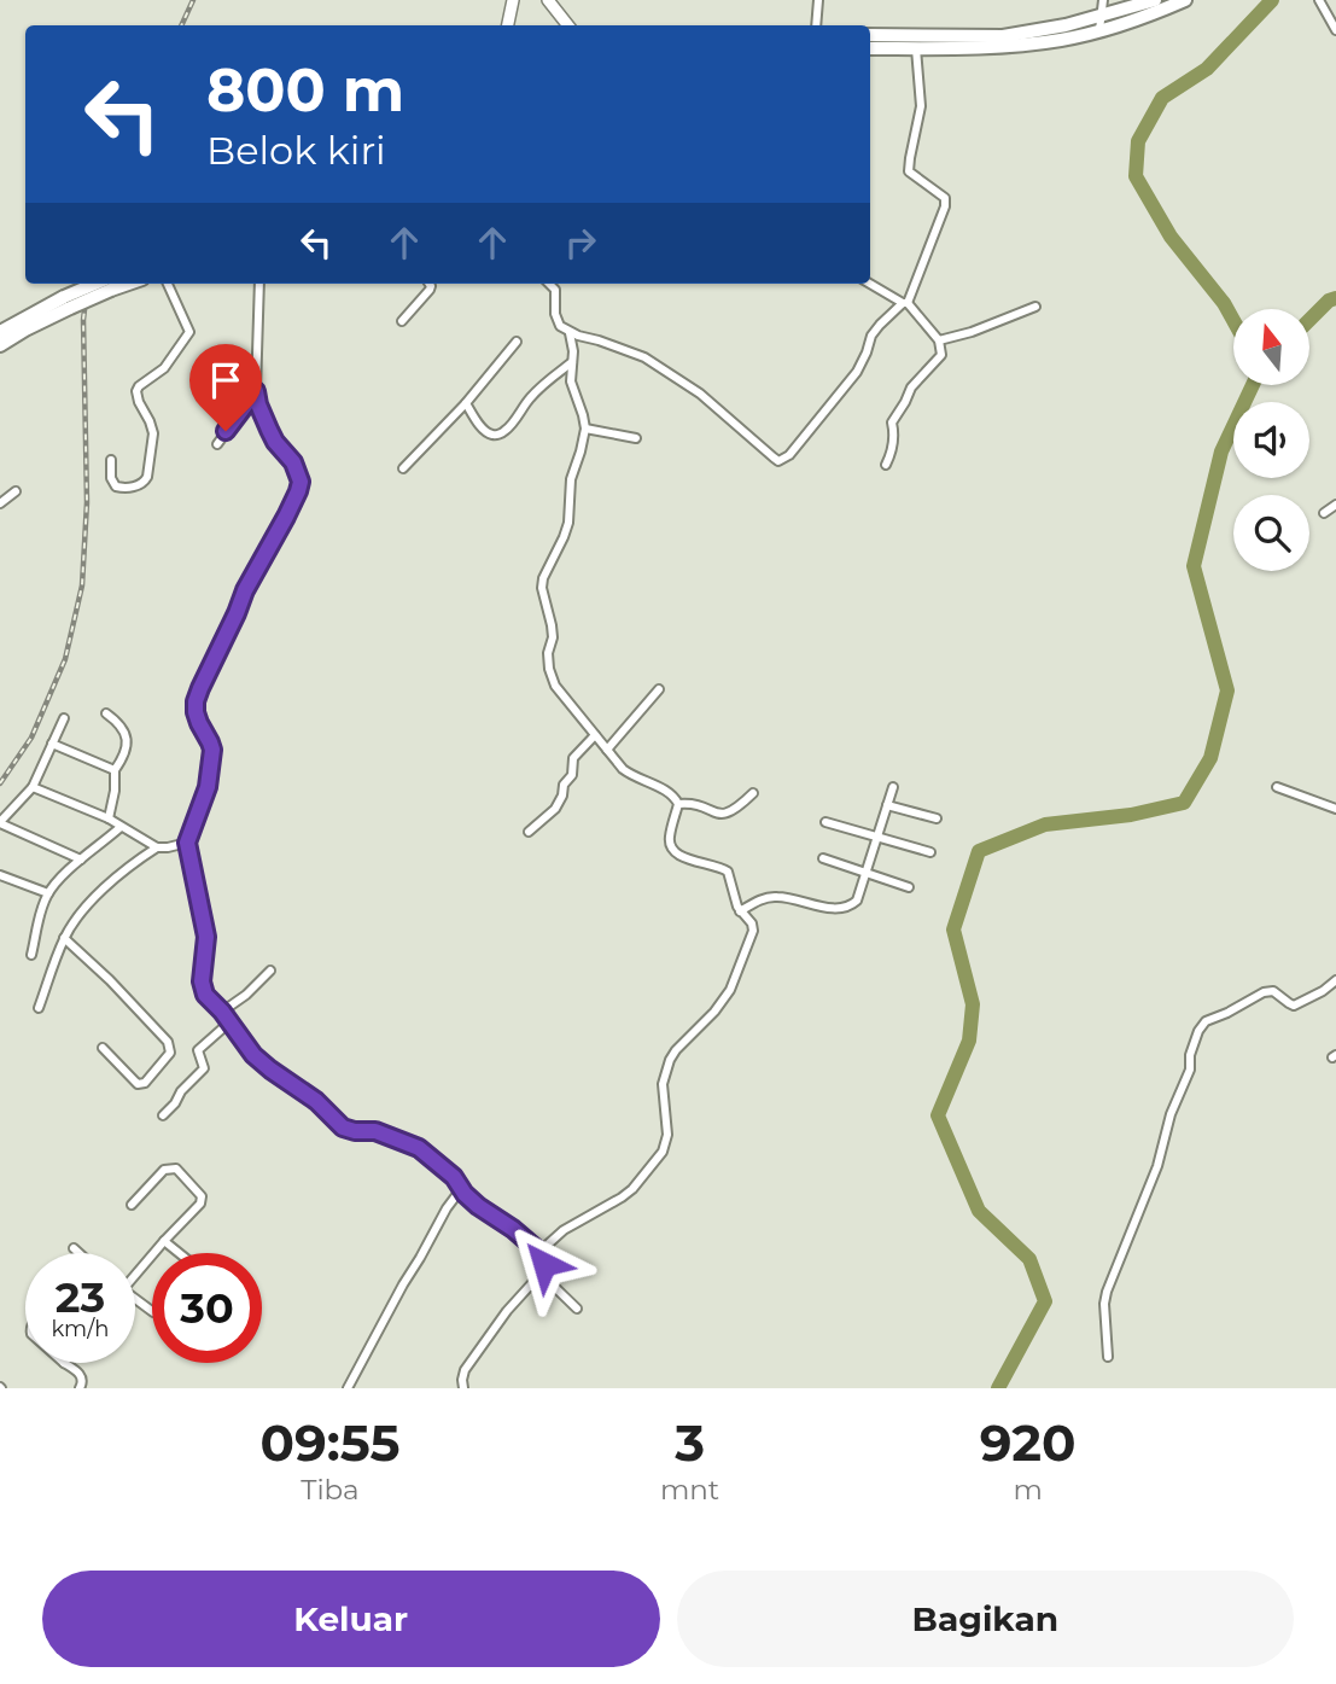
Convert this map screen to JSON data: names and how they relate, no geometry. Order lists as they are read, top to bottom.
{
  "north": "top",
  "page": {
    "turn": ["800 m", "Belok kiri"],
    "speed": "23 km/h",
    "limit": "30",
    "eta": [
      "09:55",
      "Tiba",
      "3",
      "mnt",
      "920",
      "m"
    ],
    "buttons": ["Keluar", "Bagikan"]
  }
}
